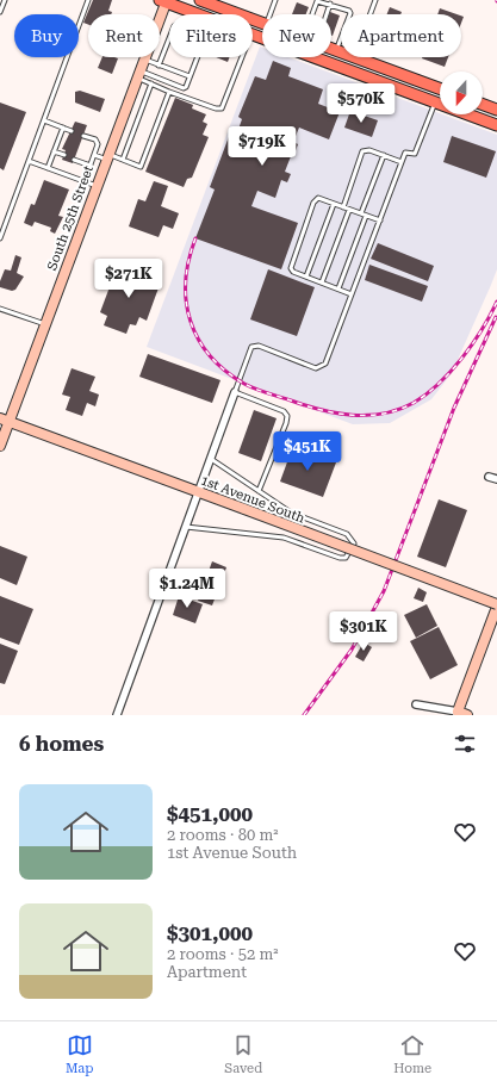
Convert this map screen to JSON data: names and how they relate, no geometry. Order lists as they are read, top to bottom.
{
  "streets": {
    "main road": ["South 25th Street", "1st Avenue South"]
  },
  "crossings": [
    ["South 25th Street", "1st Avenue South"]
  ],
  "north": "bottom",
  "page": {
    "chip": [
      "Buy",
      "Rent",
      "Filters",
      "New",
      "Apartment"
    ],
    "price": [
      "$570K",
      "$719K",
      "$271K",
      "$451K",
      "$1.24M",
      "$301K"
    ],
    "heading": "6 homes",
    "list": [
      {
        "name": "$451,000",
        "note": "2 rooms · 80 m² · 1st Avenue South"
      },
      {
        "name": "$301,000",
        "note": "2 rooms · 52 m² · Apartment"
      }
    ],
    "tabs": ["Map", "Saved", "Home"]
  }
}
